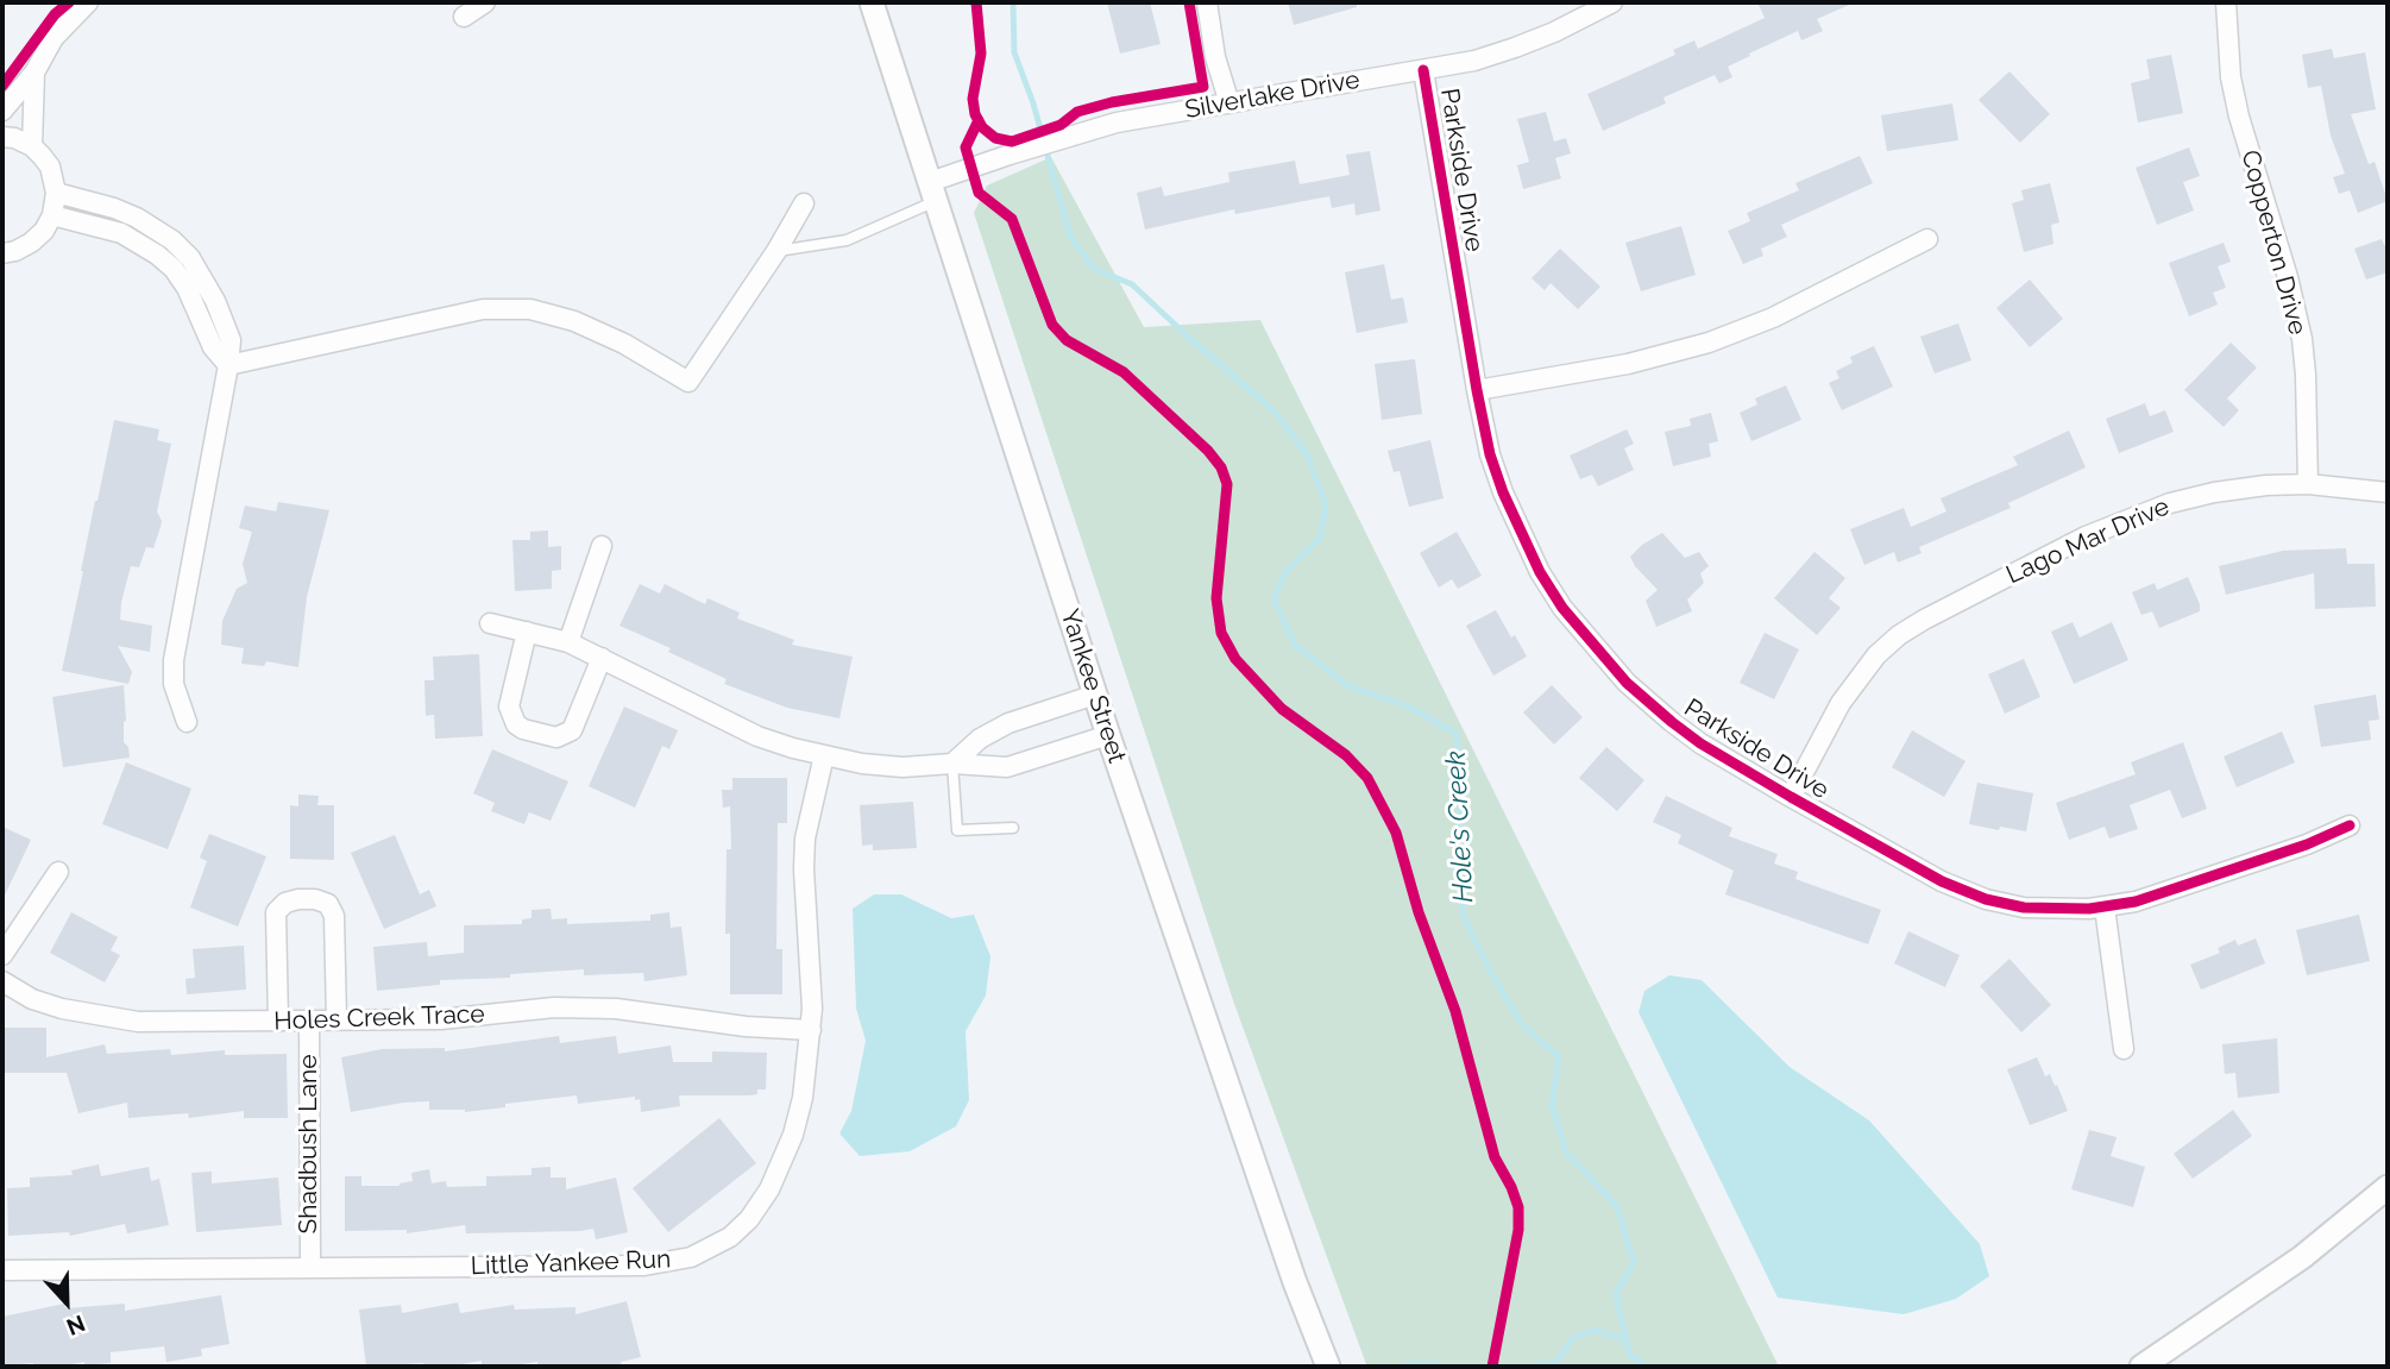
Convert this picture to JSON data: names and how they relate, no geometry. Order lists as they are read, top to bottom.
{
  "streets": {
    "street": [
      "Silverlake Drive",
      "Parkside Drive",
      "Copperton Drive",
      "Lago Mar Drive",
      "Yankee Street",
      "Holes Creek Trace",
      "Shadbush Lane",
      "Little Yankee Run"
    ]
  },
  "crossings": [
    ["Silverlake Drive", "Parkside Drive"],
    ["Silverlake Drive", "Yankee Street"],
    ["Parkside Drive", "Lago Mar Drive"],
    ["Copperton Drive", "Lago Mar Drive"],
    ["Holes Creek Trace", "Shadbush Lane"],
    ["Holes Creek Trace", "Little Yankee Run"],
    ["Shadbush Lane", "Little Yankee Run"]
  ],
  "water": ["Hole's Creek"],
  "north": "bottom"
}
